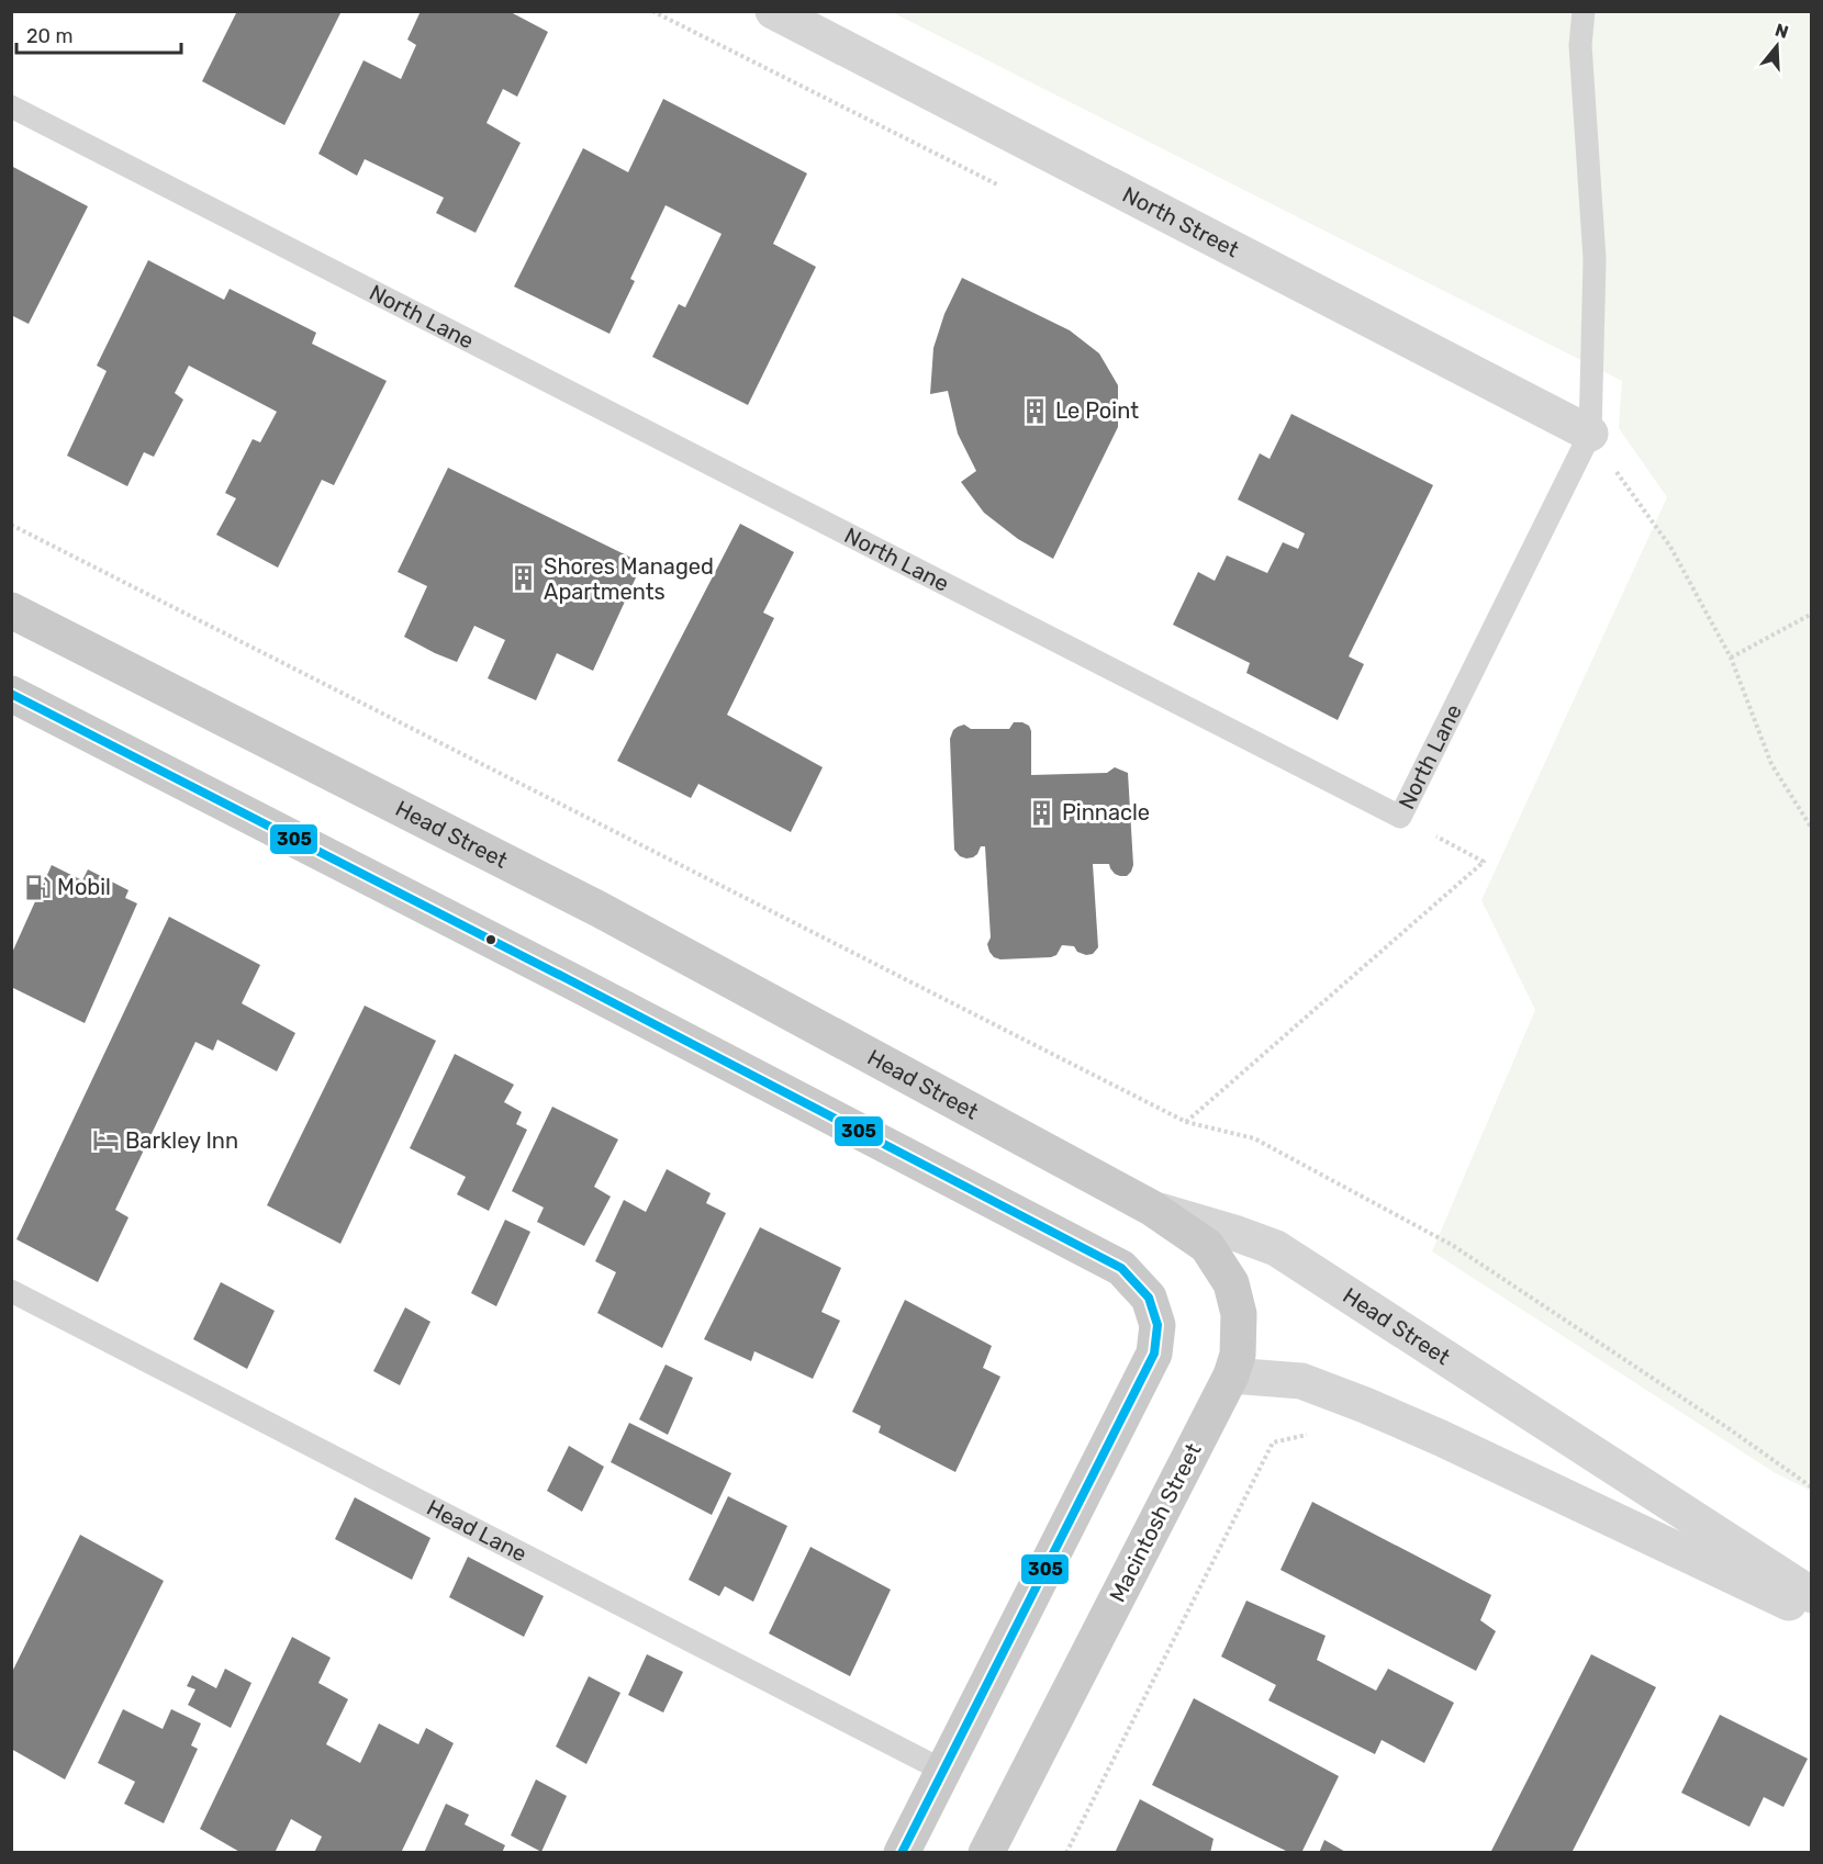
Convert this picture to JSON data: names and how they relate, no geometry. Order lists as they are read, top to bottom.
{
  "streets": {
    "main road": ["Head Street", "Macintosh Street"],
    "street": ["North Street"],
    "lane": ["North Lane", "Head Lane"]
  },
  "crossings": [
    ["North Street", "North Lane"],
    ["Head Street", "Macintosh Street"]
  ],
  "places": {
    "building": ["Le Point", "Shores Managed Apartments", "Pinnacle"],
    "fuel station": ["Mobil"],
    "hotel": ["Barkley Inn"]
  },
  "lines": ["transit line 305"],
  "scale_bar": "20 m",
  "north": "top"
}
